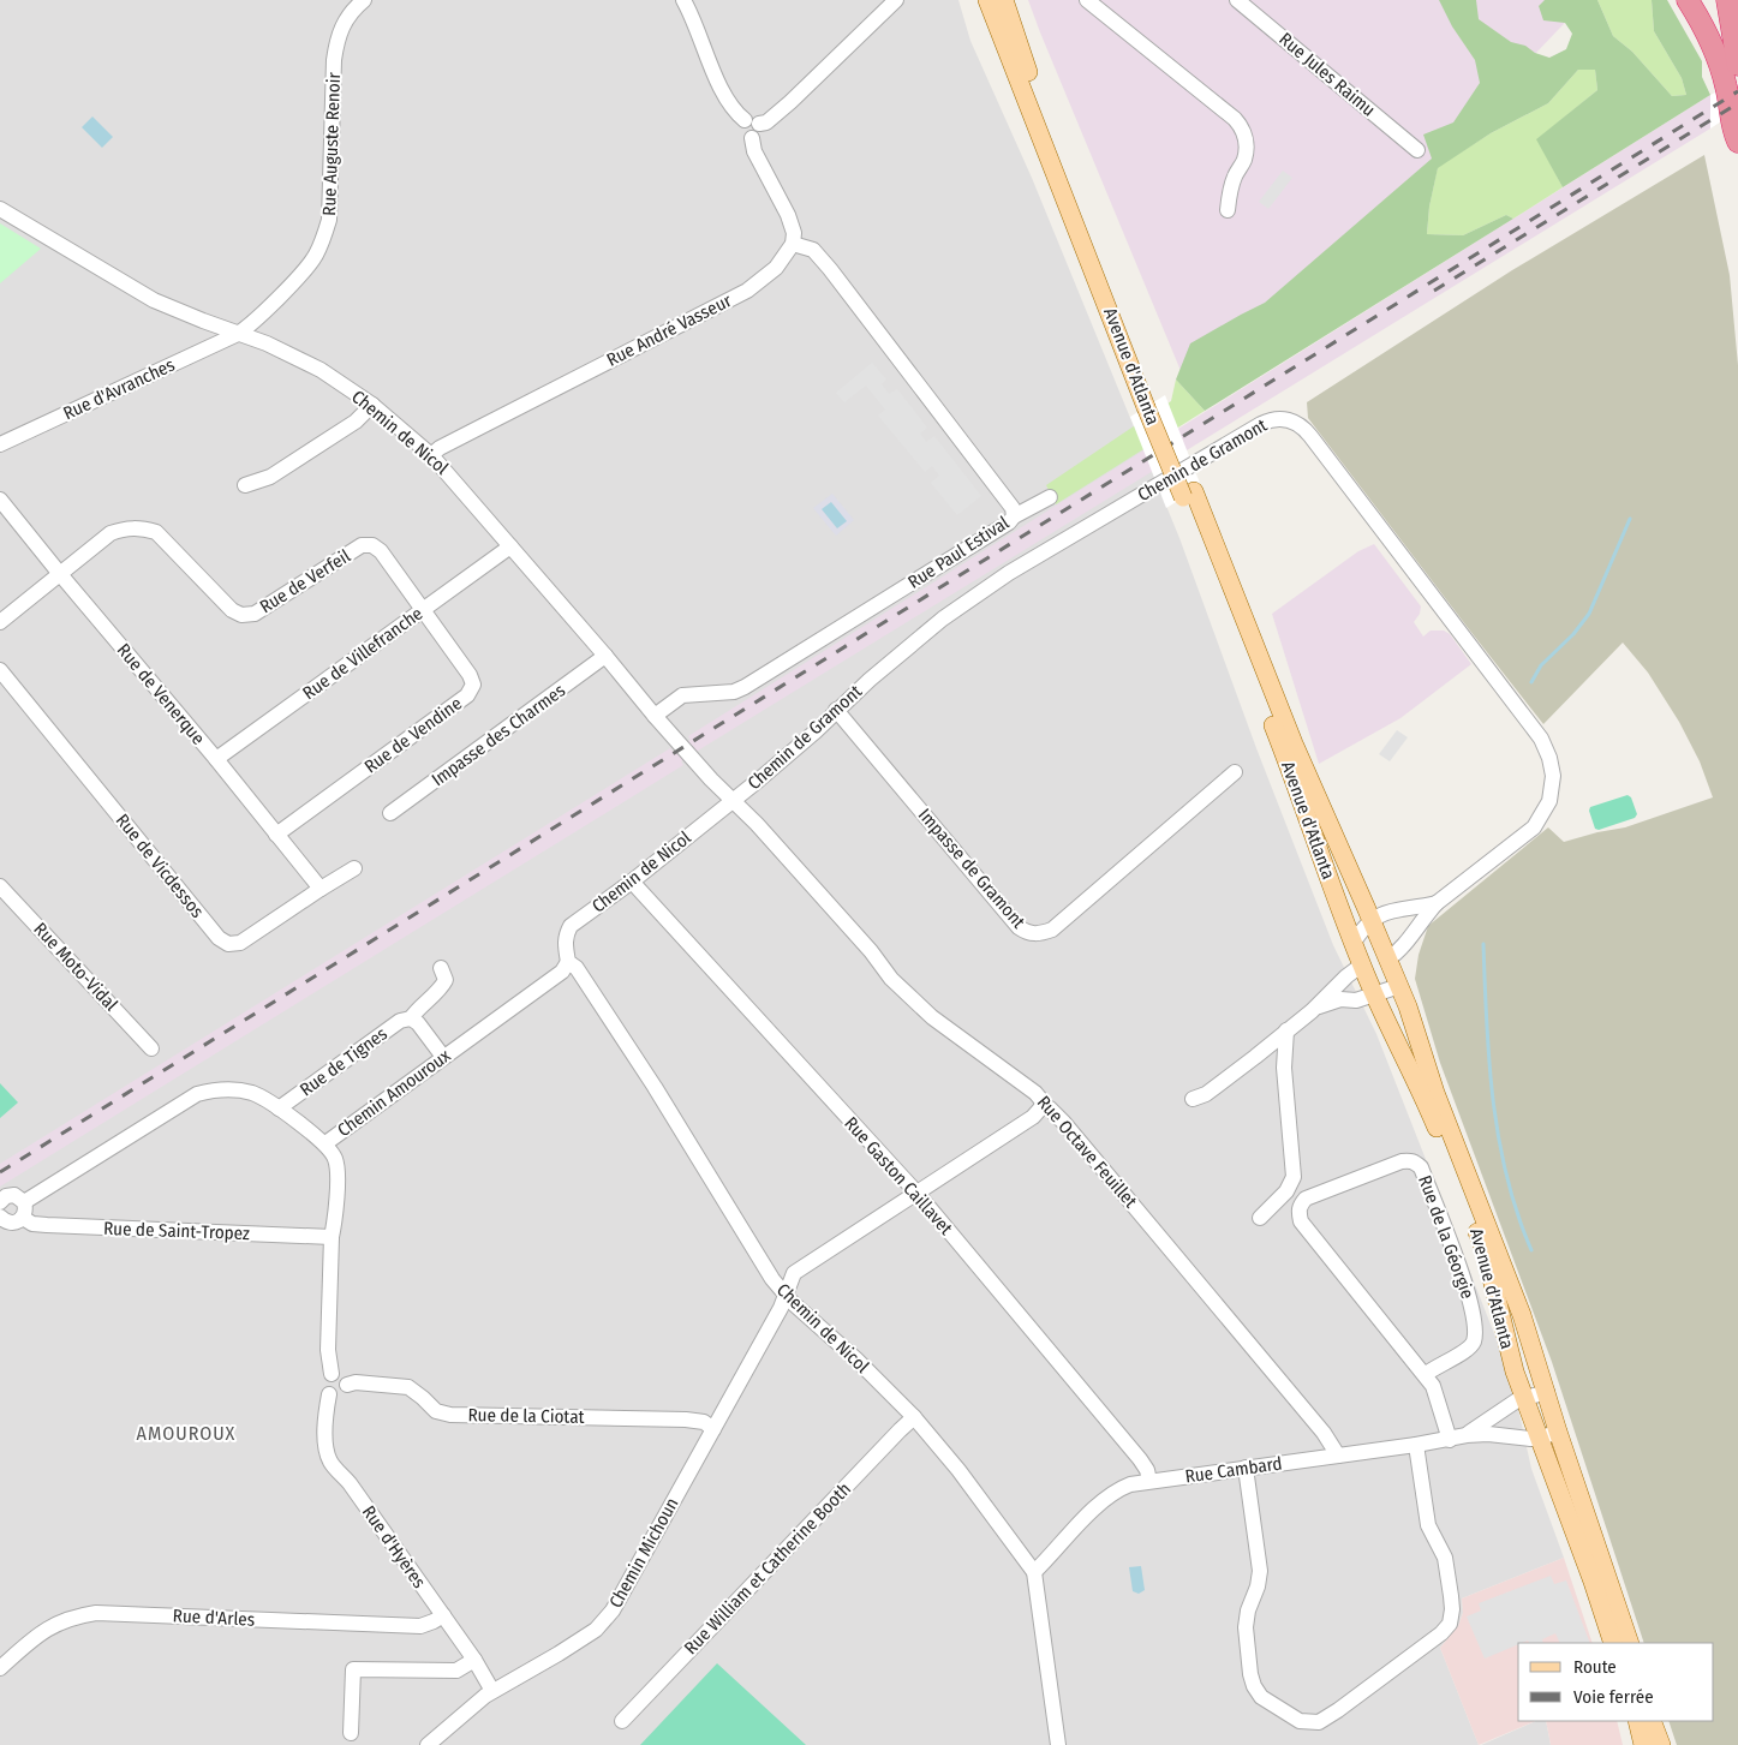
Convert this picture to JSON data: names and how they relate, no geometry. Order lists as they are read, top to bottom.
{
  "streets": {
    "main road": ["Avenue d'Atlanta"],
    "street": [
      "Rue Jules Raimu",
      "Rue Auguste Renoir",
      "Rue André Vasseur",
      "Rue d'Avranches",
      "Chemin de Nicol",
      "Chemin de Gramont",
      "Rue Paul Estival",
      "Rue de Verfeil",
      "Rue de Villefranche",
      "Rue de Venerque",
      "Rue de Vendine",
      "Impasse des Charmes",
      "Rue de Vicdessos",
      "Impasse de Gramont",
      "Rue Moto-Vidal",
      "Rue de Tignes",
      "Chemin Amouroux",
      "Rue Octave Feuillet",
      "Rue Gaston Caillavet",
      "Rue de Saint-Tropez",
      "Rue de la Géorgie",
      "Rue de la Ciotat",
      "Rue Cambard",
      "Rue d'Hyères",
      "Chemin Michoun",
      "Rue William et Catherine Booth",
      "Rue d'Arles"
    ]
  },
  "crossings": [
    ["Rue Auguste Renoir", "Rue d'Avranches"],
    ["Rue Auguste Renoir", "Chemin de Nicol"],
    ["Rue André Vasseur", "Chemin de Nicol"],
    ["Rue André Vasseur", "Rue Paul Estival"],
    ["Avenue d'Atlanta", "Chemin de Gramont"],
    ["Avenue d'Atlanta", "Rue Cambard"],
    ["Rue d'Avranches", "Chemin de Nicol"],
    ["Chemin de Nicol", "Chemin de Gramont"],
    ["Chemin de Nicol", "Rue Paul Estival"],
    ["Chemin de Nicol", "Rue de Villefranche"],
    ["Chemin de Nicol", "Impasse des Charmes"],
    ["Chemin de Nicol", "Chemin Amouroux"],
    ["Chemin de Nicol", "Rue Octave Feuillet"],
    ["Chemin de Nicol", "Rue Gaston Caillavet"],
    ["Chemin de Nicol", "Rue Cambard"],
    ["Chemin de Nicol", "Chemin Michoun"],
    ["Chemin de Nicol", "Rue William et Catherine Booth"],
    ["Chemin de Gramont", "Impasse de Gramont"],
    ["Chemin de Gramont", "Rue Octave Feuillet"],
    ["Rue de Verfeil", "Rue de Villefranche"],
    ["Rue de Verfeil", "Rue de Venerque"],
    ["Rue de Verfeil", "Rue de Vendine"],
    ["Rue de Villefranche", "Rue de Venerque"],
    ["Rue de Villefranche", "Rue de Vendine"],
    ["Rue de Venerque", "Rue de Vendine"],
    ["Rue de Venerque", "Rue de Vicdessos"],
    ["Rue de Tignes", "Chemin Amouroux"],
    ["Rue Octave Feuillet", "Rue Cambard"],
    ["Rue Octave Feuillet", "Chemin Michoun"],
    ["Rue Gaston Caillavet", "Rue Cambard"],
    ["Rue Gaston Caillavet", "Chemin Michoun"],
    ["Rue de la Géorgie", "Rue Cambard"],
    ["Rue de la Ciotat", "Rue d'Hyères"],
    ["Rue de la Ciotat", "Chemin Michoun"],
    ["Rue d'Hyères", "Chemin Michoun"],
    ["Rue d'Hyères", "Rue d'Arles"]
  ],
  "districts": ["AMOUROUX"],
  "legend": ["Route", "Voie ferrée"]
}
